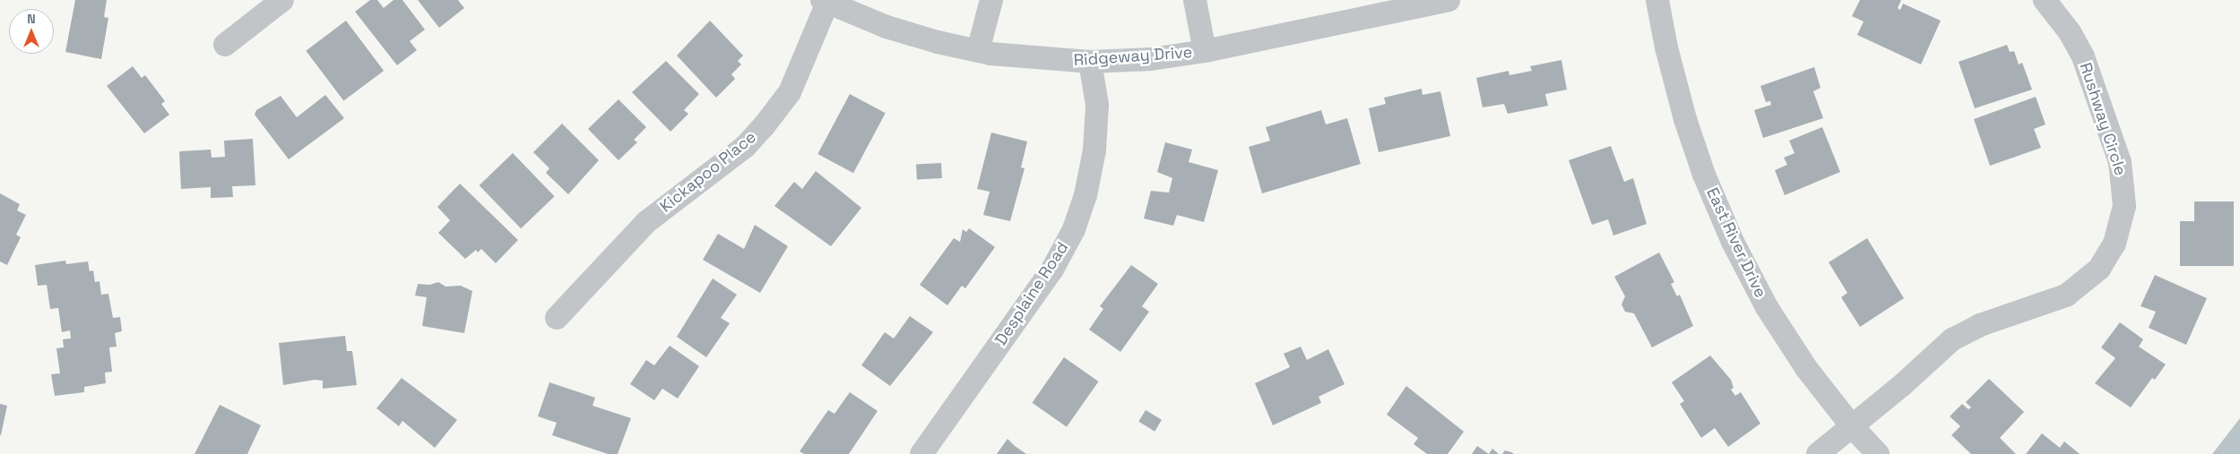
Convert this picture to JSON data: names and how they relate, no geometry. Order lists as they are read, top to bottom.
{
  "streets": {
    "street": [
      "Ridgeway Drive",
      "Rushway Circle",
      "Kickapoo Place",
      "East River Drive",
      "Desplaine Road"
    ]
  },
  "crossings": [
    ["Ridgeway Drive", "Kickapoo Place"],
    ["Ridgeway Drive", "Desplaine Road"],
    ["Rushway Circle", "East River Drive"]
  ],
  "north": "top"
}
